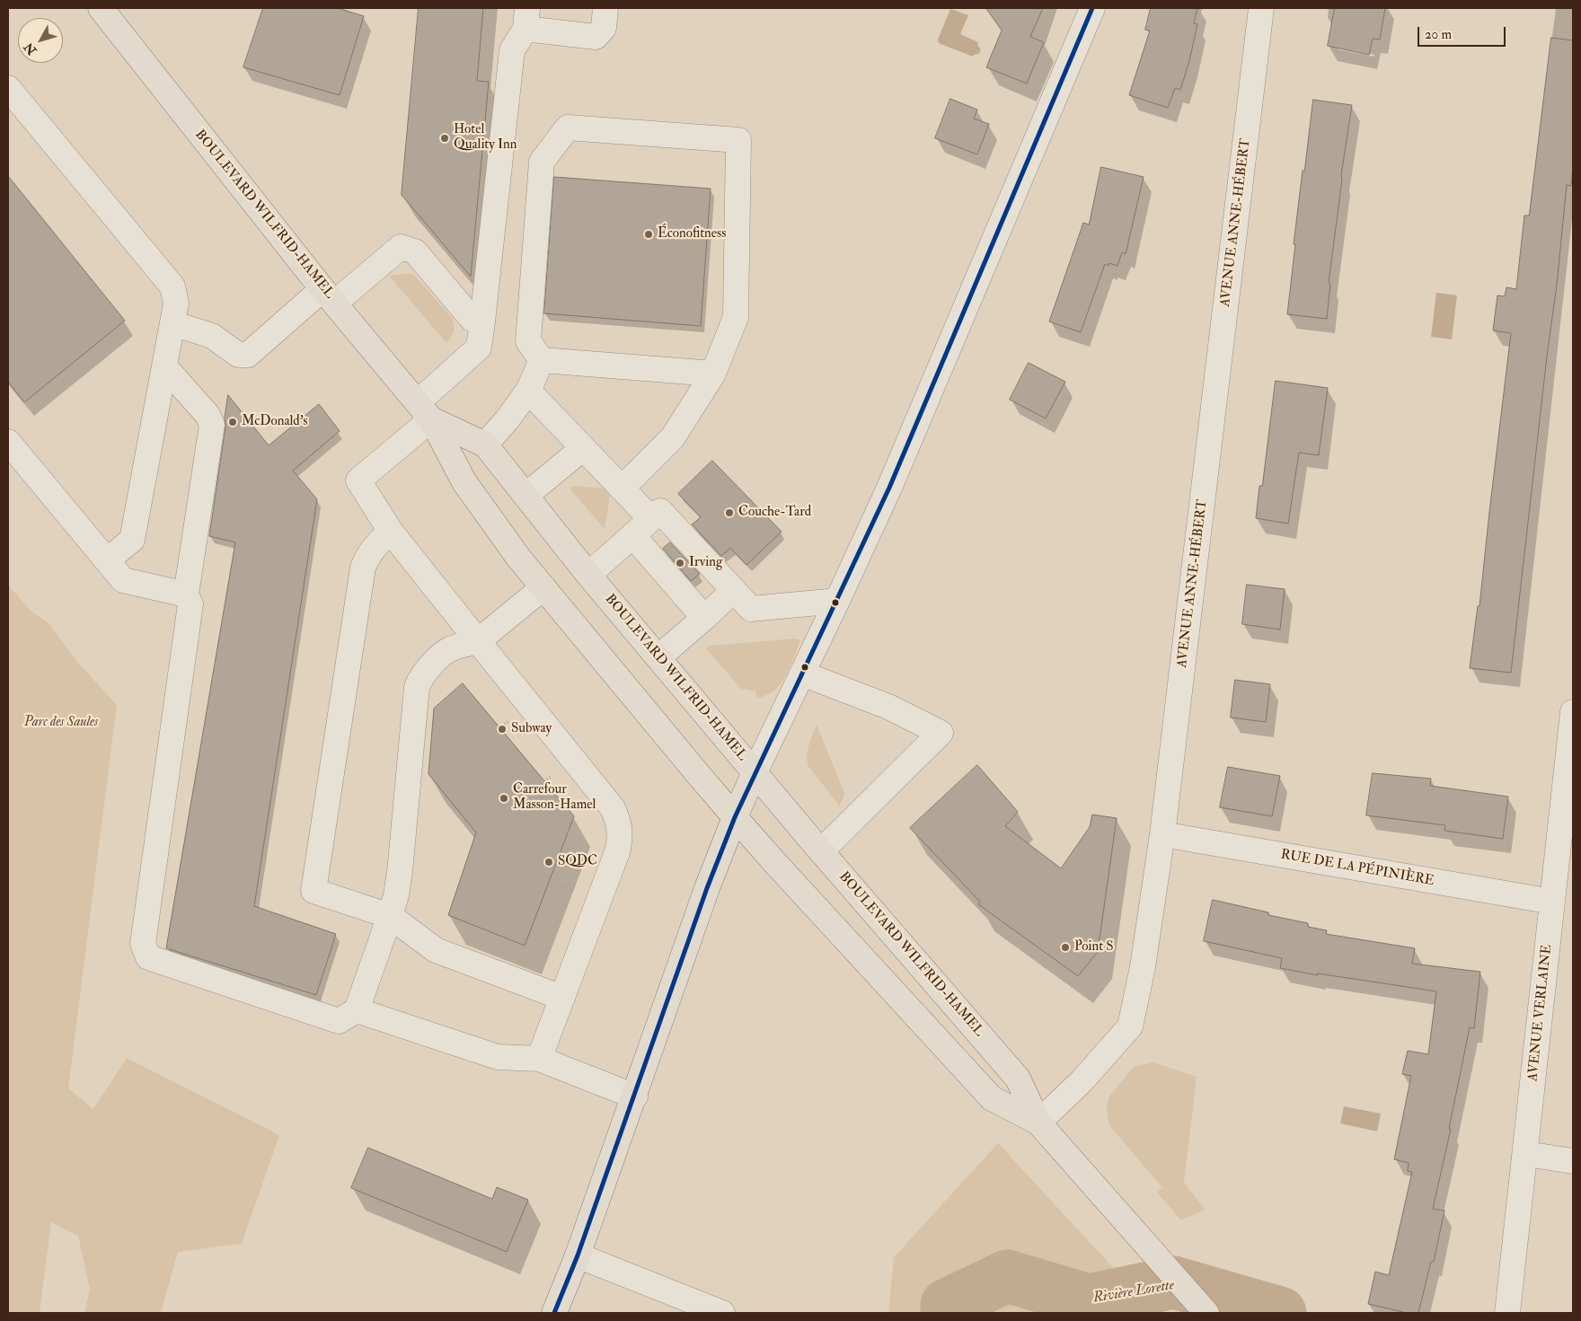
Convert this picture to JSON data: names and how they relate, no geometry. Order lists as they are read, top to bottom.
{
  "streets": {
    "main road": ["BOULEVARD WILFRID-HAMEL"],
    "street": ["AVENUE ANNE-HÉBERT", "RUE DE LA PÉPINIÈRE", "AVENUE VERLAINE"]
  },
  "crossings": [
    ["BOULEVARD WILFRID-HAMEL", "AVENUE ANNE-HÉBERT"],
    ["AVENUE ANNE-HÉBERT", "RUE DE LA PÉPINIÈRE"],
    ["RUE DE LA PÉPINIÈRE", "AVENUE VERLAINE"]
  ],
  "water": ["Rivière Lorette"],
  "parks": ["Parc des Saules"],
  "places": [
    "Hotel Quality Inn",
    "Éconofitness",
    "McDonald's",
    "Couche-Tard",
    "Irving",
    "Subway",
    "Carrefour Masson-Hamel",
    "SQDC",
    "Point S"
  ],
  "scale_bar": "20 m",
  "north": "bottom left"
}
